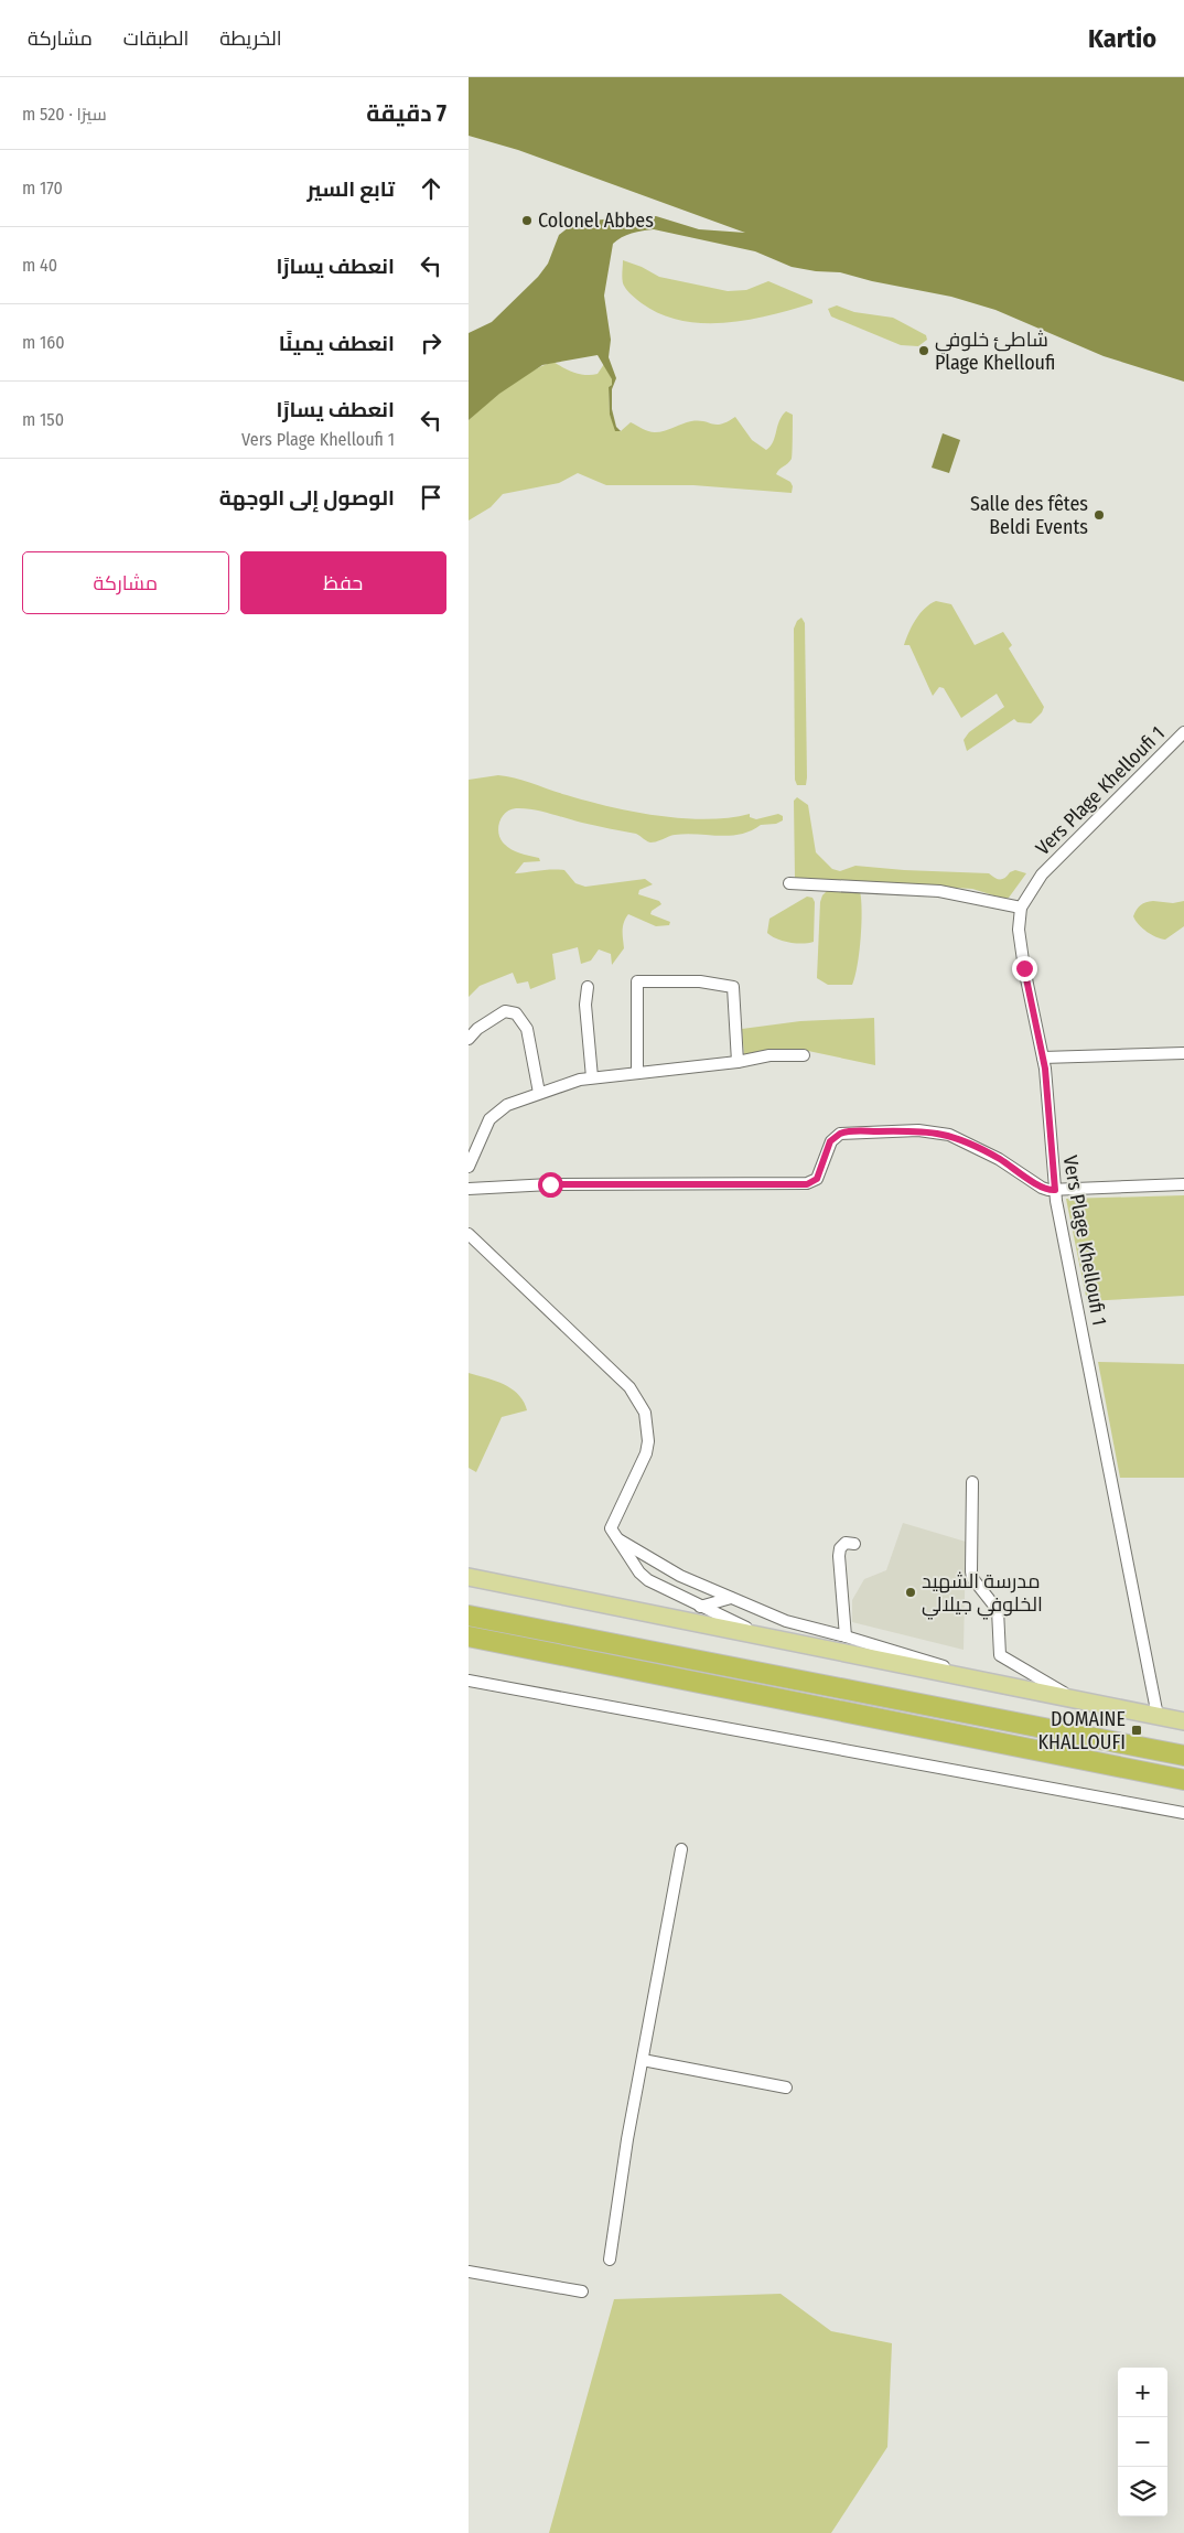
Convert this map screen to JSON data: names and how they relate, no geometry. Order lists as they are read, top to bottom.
{
  "streets": {
    "street": ["Vers Plage Khelloufi 1"]
  },
  "places": {
    "other": [
      "Colonel Abbes",
      "شاطئ خلوفي Plage Khelloufi",
      "Salle des fêtes Beldi Events",
      "مدرسة الشهيد الخلوفي جيلالي"
    ],
    "transit": ["DOMAINE KHALLOUFI"]
  },
  "page": {
    "header": "Kartio",
    "nav": ["الخريطة", "الطبقات", "مشاركة"],
    "heading": ["7 دقيقة", "سيرًا · 520 m"],
    "list": [
      ["تابع السير", "170 m"],
      ["انعطف يسارًا", "40 m"],
      ["انعطف يمينًا", "160 m"],
      ["انعطف يسارًا", "Vers Plage Khelloufi 1", "150 m"],
      "الوصول إلى الوجهة"
    ],
    "buttons": ["حفظ", "مشاركة"],
    "map_buttons": ["+", "−"]
  }
}
